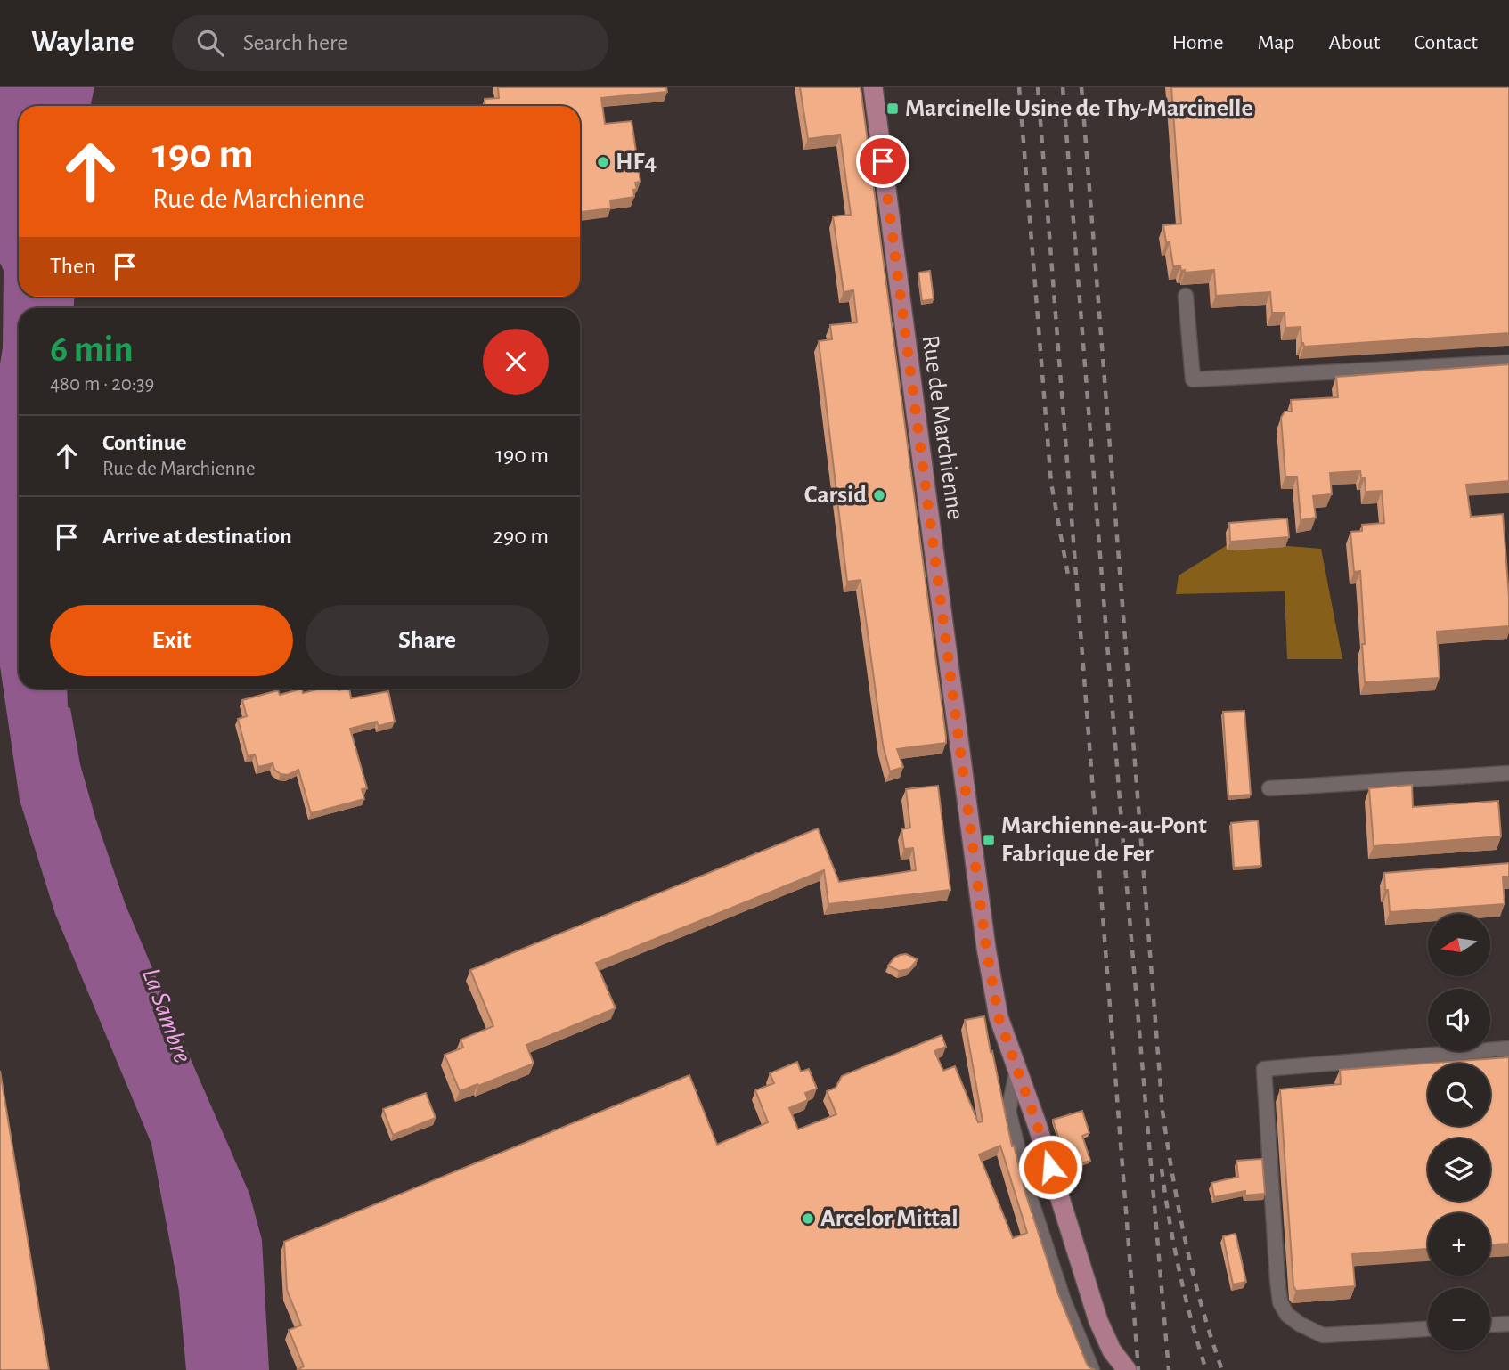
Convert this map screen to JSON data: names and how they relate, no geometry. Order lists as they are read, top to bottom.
{
  "streets": {
    "main road": ["Rue de Marchienne"]
  },
  "water": ["La Sambre"],
  "places": {
    "transit": ["Marcinelle Usine de Thy-Marcinelle", "Marchienne-au-Pont Fabrique de Fer"],
    "other": ["HF4", "Carsid", "Arcelor Mittal"]
  },
  "north": "left",
  "page": {
    "header": "Waylane",
    "search": "Search here",
    "nav": [
      "Home",
      "Map",
      "About",
      "Contact"
    ],
    "turn": ["190 m", "Rue de Marchienne"],
    "then": "Then",
    "heading": ["6 min", "480 m · 20:39"],
    "list": [
      {
        "name": "Continue",
        "note": "Rue de Marchienne",
        "value": "190 m"
      },
      {
        "name": "Arrive at destination",
        "value": "290 m"
      }
    ],
    "buttons": ["Exit", "Share"],
    "map_buttons": ["+", "−"]
  }
}
